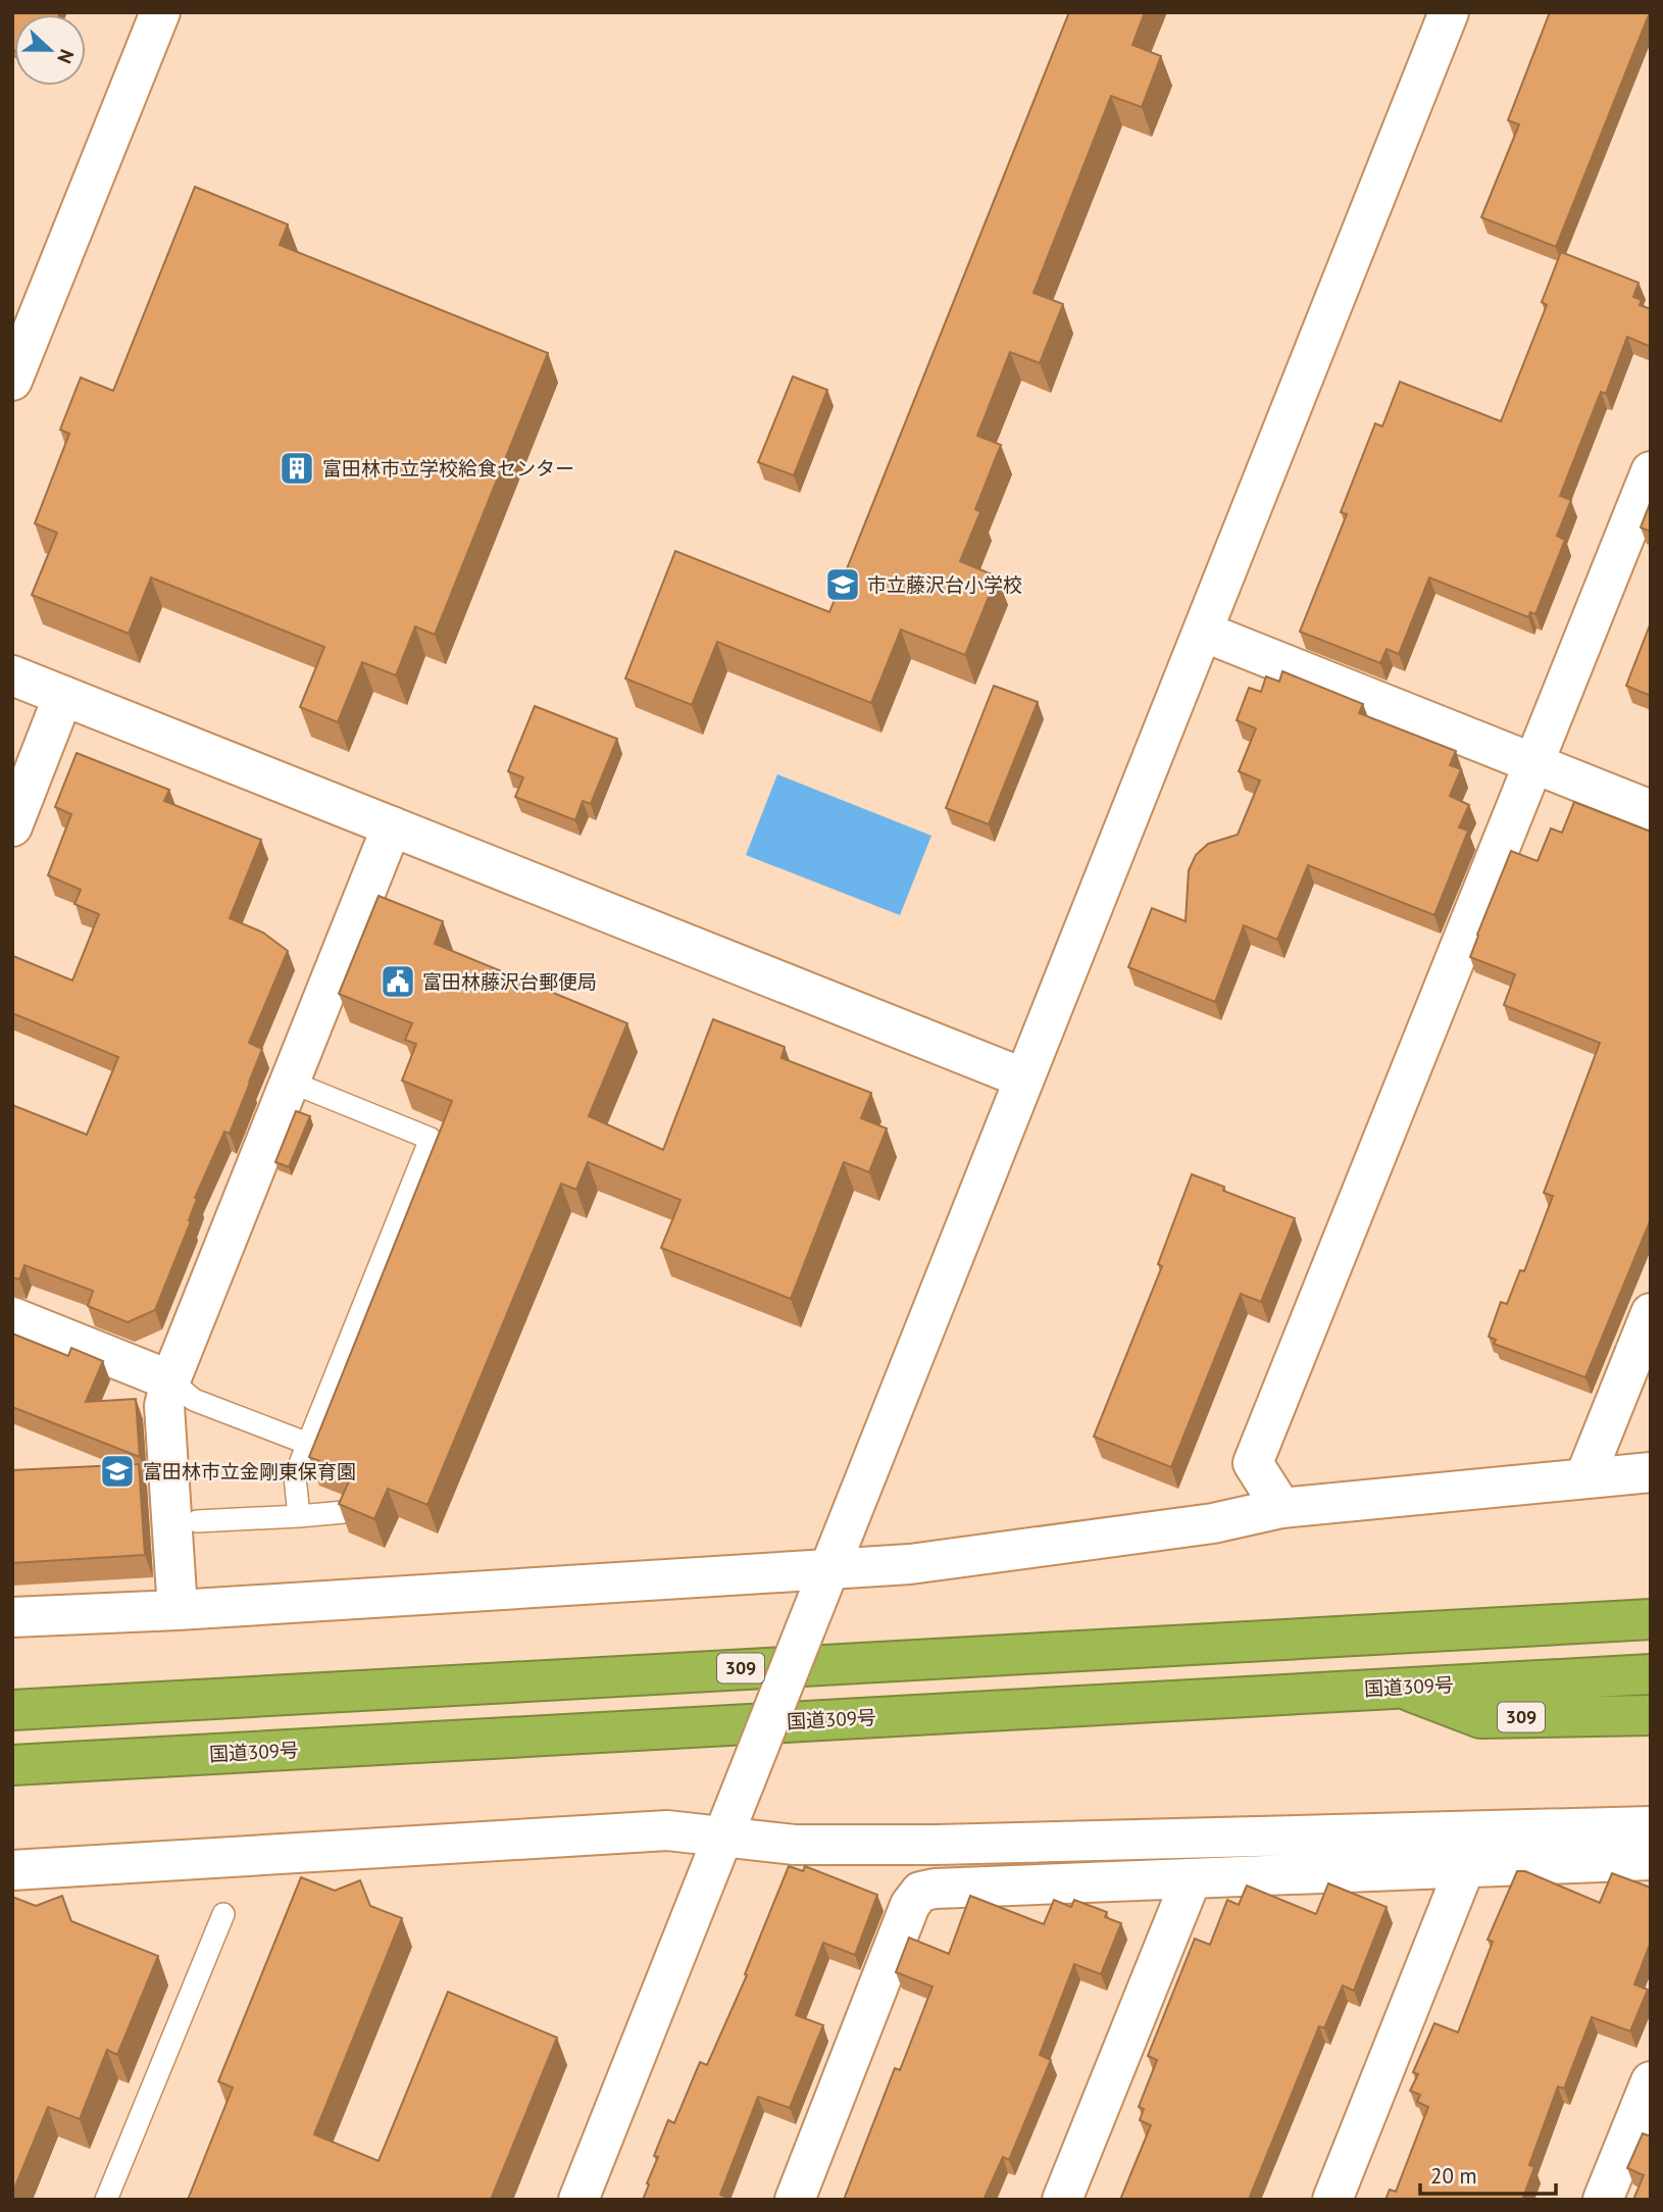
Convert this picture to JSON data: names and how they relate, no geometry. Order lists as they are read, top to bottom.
{
  "streets": {
    "highway": ["309", "国道309号"]
  },
  "crossings": [
    ["309", "国道309号"]
  ],
  "places": {
    "building": ["富田林市立学校給食センター"],
    "school or university": ["市立藤沢台小学校", "富田林市立金剛東保育園"],
    "public building": ["富田林藤沢台郵便局"]
  },
  "scale_bar": "20 m",
  "north": "right"
}
